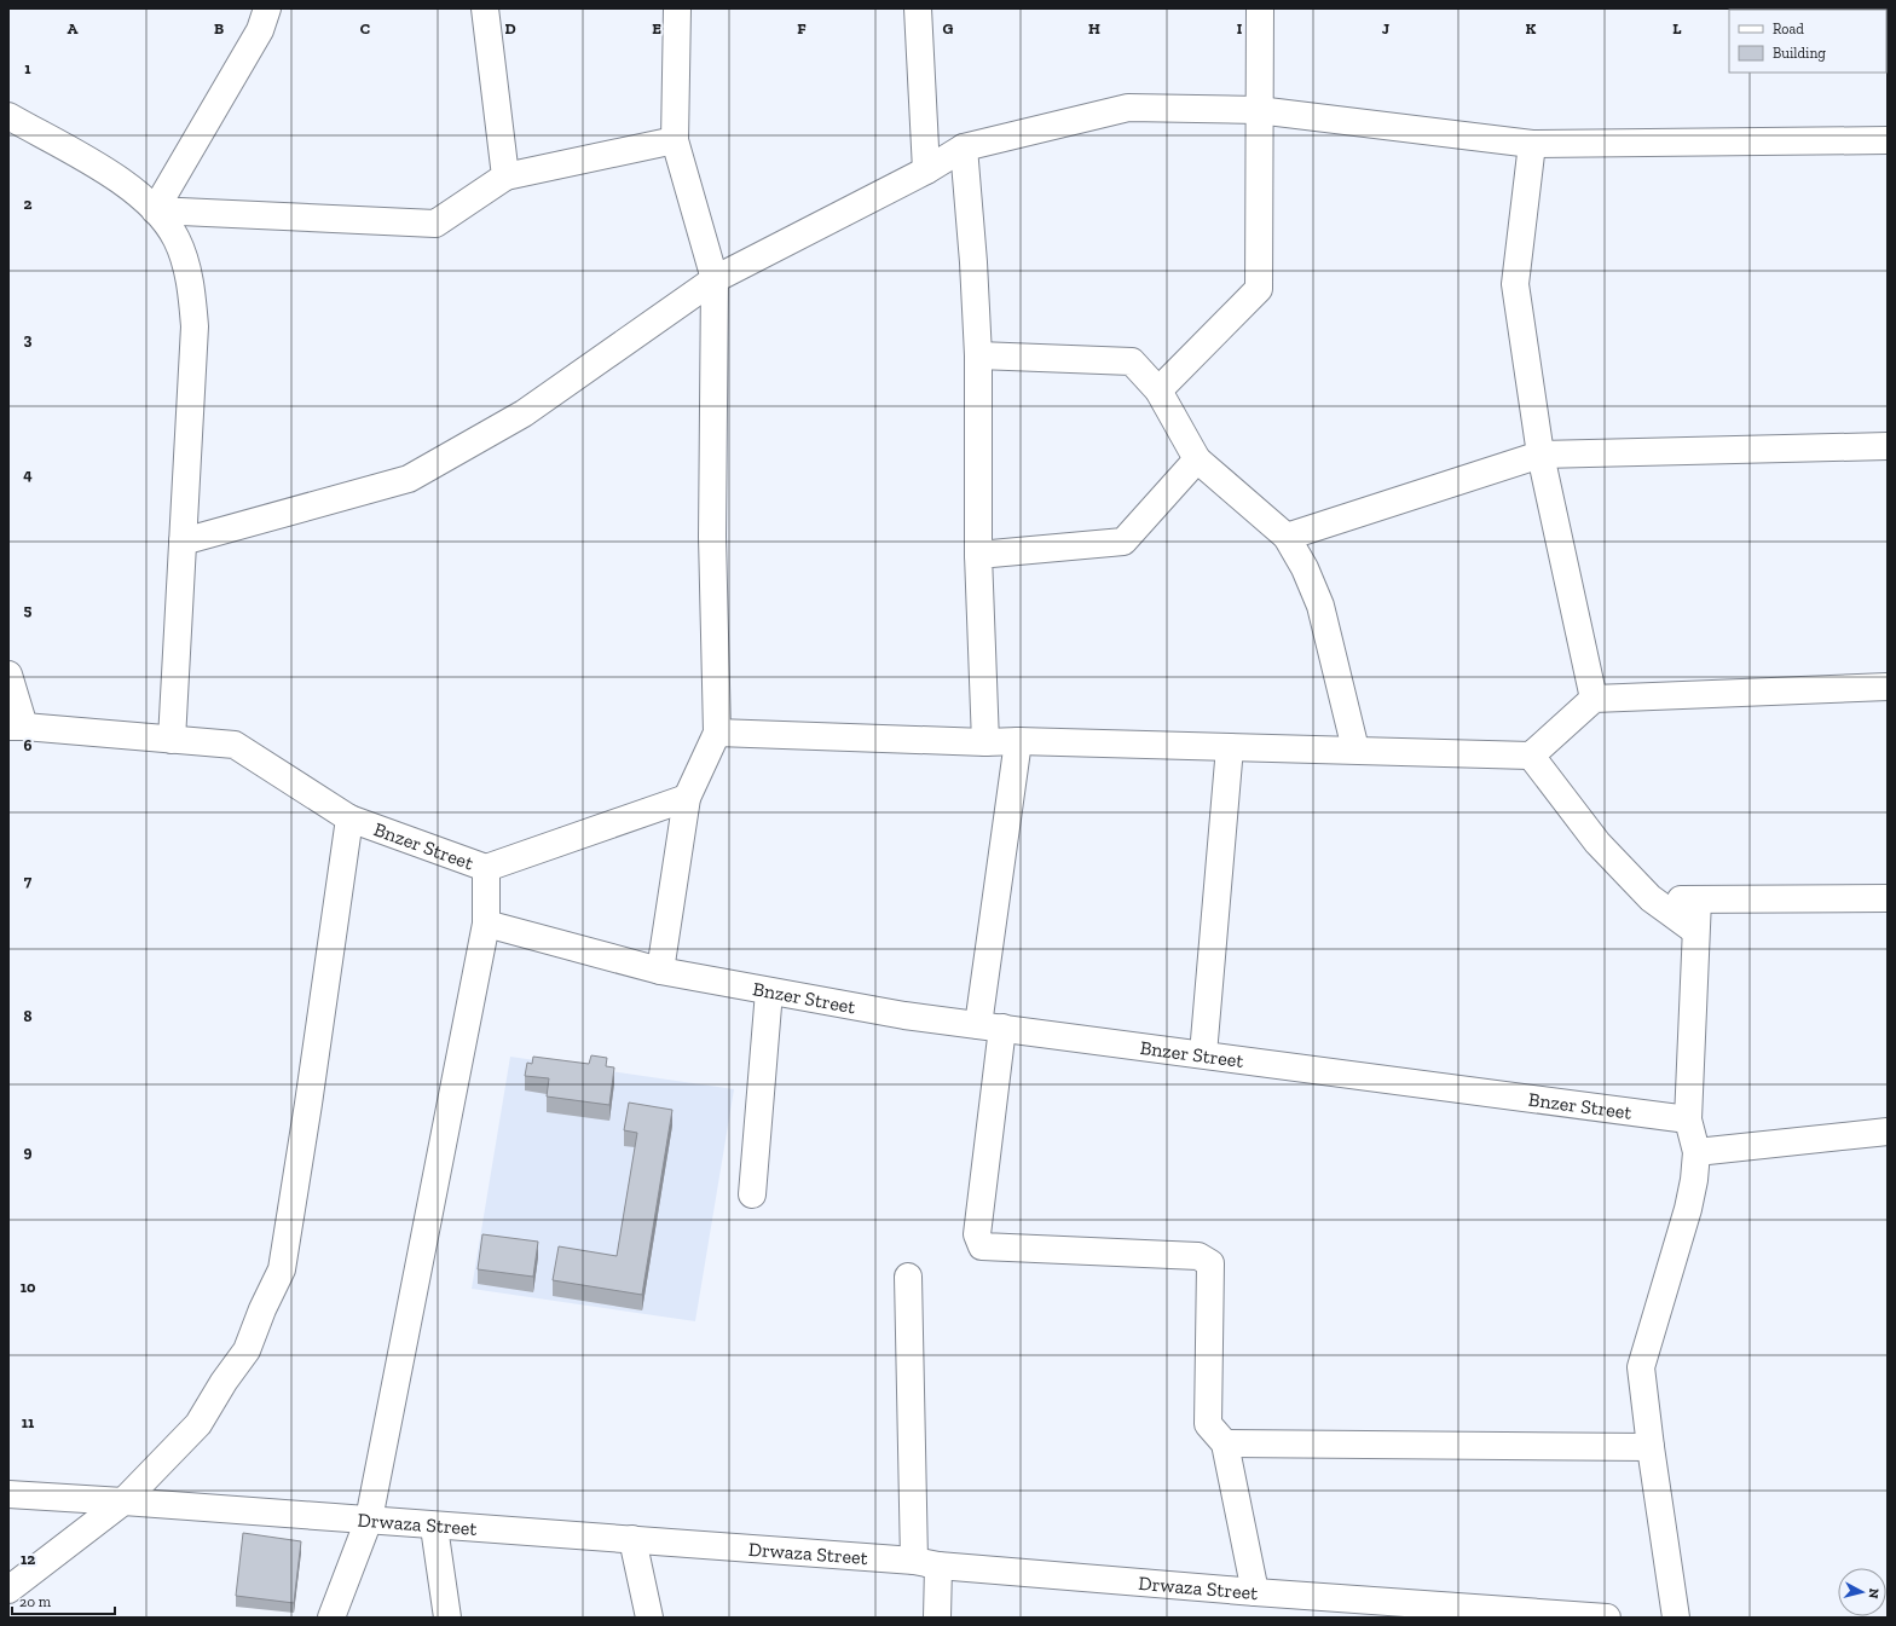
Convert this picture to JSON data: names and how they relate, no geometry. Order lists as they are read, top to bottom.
{
  "streets": {
    "street": ["Bnzer Street", "Drwaza Street"]
  },
  "legend": ["Road", "Building"],
  "scale_bar": "20 m",
  "north": "right",
  "grid": {
    "columns": [
      "A",
      "B",
      "C",
      "D",
      "E",
      "F",
      "G",
      "H",
      "I",
      "J",
      "K",
      "L"
    ],
    "rows": [
      "1",
      "2",
      "3",
      "4",
      "5",
      "6",
      "7",
      "8",
      "9",
      "10",
      "11",
      "12"
    ]
  }
}
